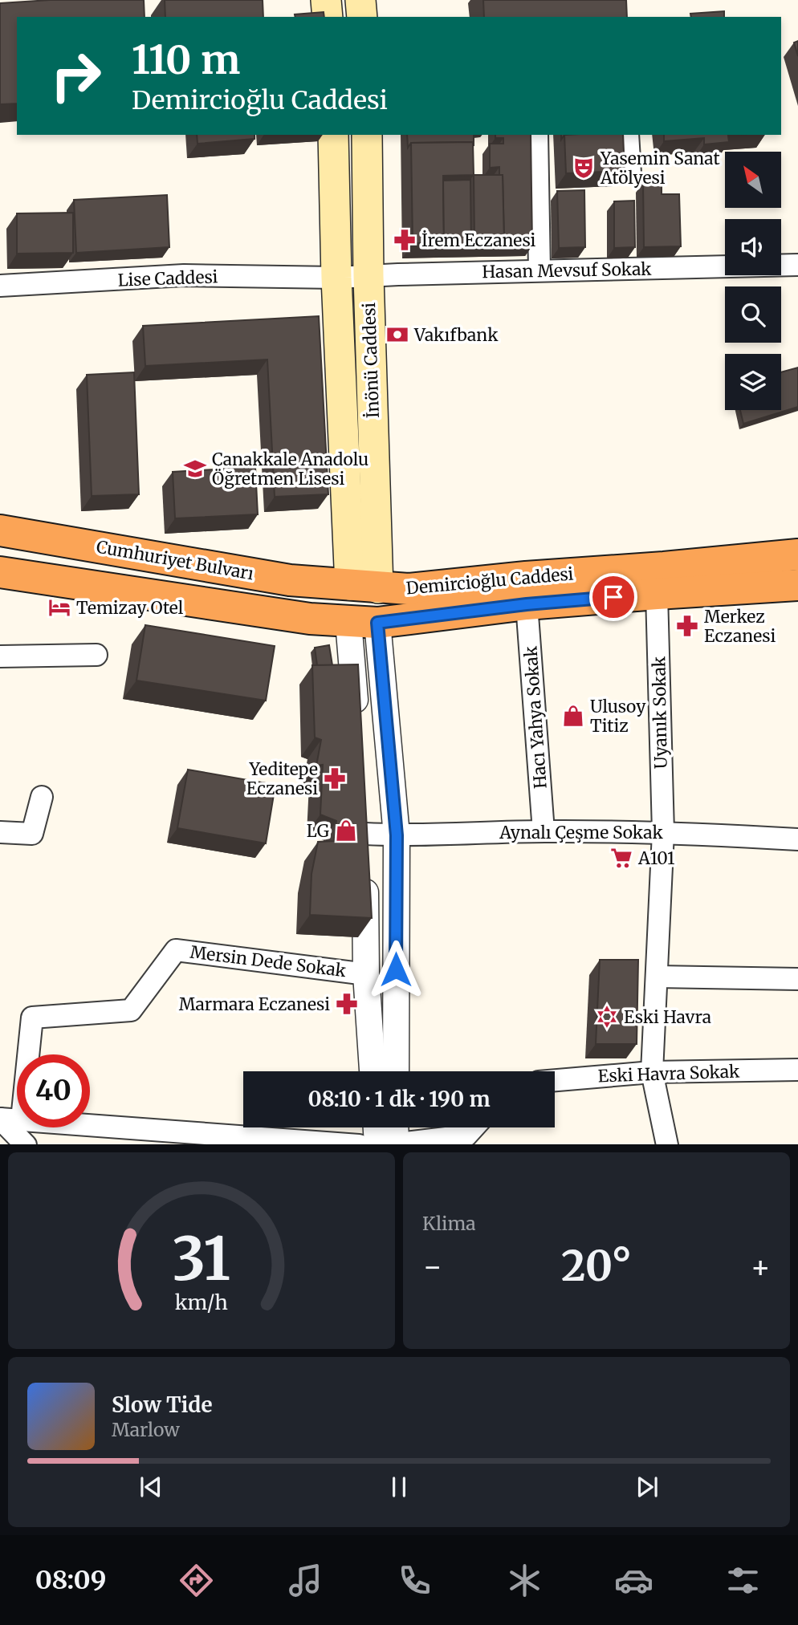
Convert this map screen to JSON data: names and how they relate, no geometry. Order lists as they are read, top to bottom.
{
  "streets": {
    "highway": ["Cumhuriyet Bulvarı", "Demircioğlu Caddesi"],
    "main road": ["İnönü Caddesi"],
    "street": [
      "Hasan Mevsuf Sokak",
      "Lise Caddesi",
      "Uyanık Sokak",
      "Hacı Yahya Sokak",
      "Aynalı Çeşme Sokak",
      "Mersin Dede Sokak",
      "Eski Havra Sokak"
    ]
  },
  "crossings": [
    ["Hasan Mevsuf Sokak", "Lise Caddesi"],
    ["Hasan Mevsuf Sokak", "İnönü Caddesi"],
    ["Lise Caddesi", "İnönü Caddesi"],
    ["İnönü Caddesi", "Cumhuriyet Bulvarı"],
    ["İnönü Caddesi", "Demircioğlu Caddesi"],
    ["Cumhuriyet Bulvarı", "Demircioğlu Caddesi"],
    ["Demircioğlu Caddesi", "Uyanık Sokak"],
    ["Demircioğlu Caddesi", "Hacı Yahya Sokak"],
    ["Uyanık Sokak", "Aynalı Çeşme Sokak"],
    ["Uyanık Sokak", "Eski Havra Sokak"],
    ["Hacı Yahya Sokak", "Aynalı Çeşme Sokak"]
  ],
  "places": {
    "theatre": ["Yasemin Sanat Atölyesi"],
    "pharmacy": [
      "İrem Eczanesi",
      "Merkez Eczanesi",
      "Yeditepe Eczanesi",
      "Marmara Eczanesi"
    ],
    "bank": ["Vakıfbank"],
    "school or university": ["Çanakkale Anadolu Öğretmen Lisesi"],
    "hotel": ["Temizay Otel"],
    "shop": ["Ulusoy Titiz", "LG"],
    "supermarket": ["A101"],
    "synagogue": ["Eski Havra"]
  },
  "north": "top left",
  "page": {
    "turn": ["110 m", "Demircioğlu Caddesi"],
    "limit": "40",
    "trip": "08:10 · 1 dk · 190 m",
    "tile": "Klima",
    "heat": ["−", "20°", "+"],
    "song": ["Slow Tide", "Marlow"],
    "tabs": "08:09",
    "gauge": ["31", "km/h"]
  }
}
